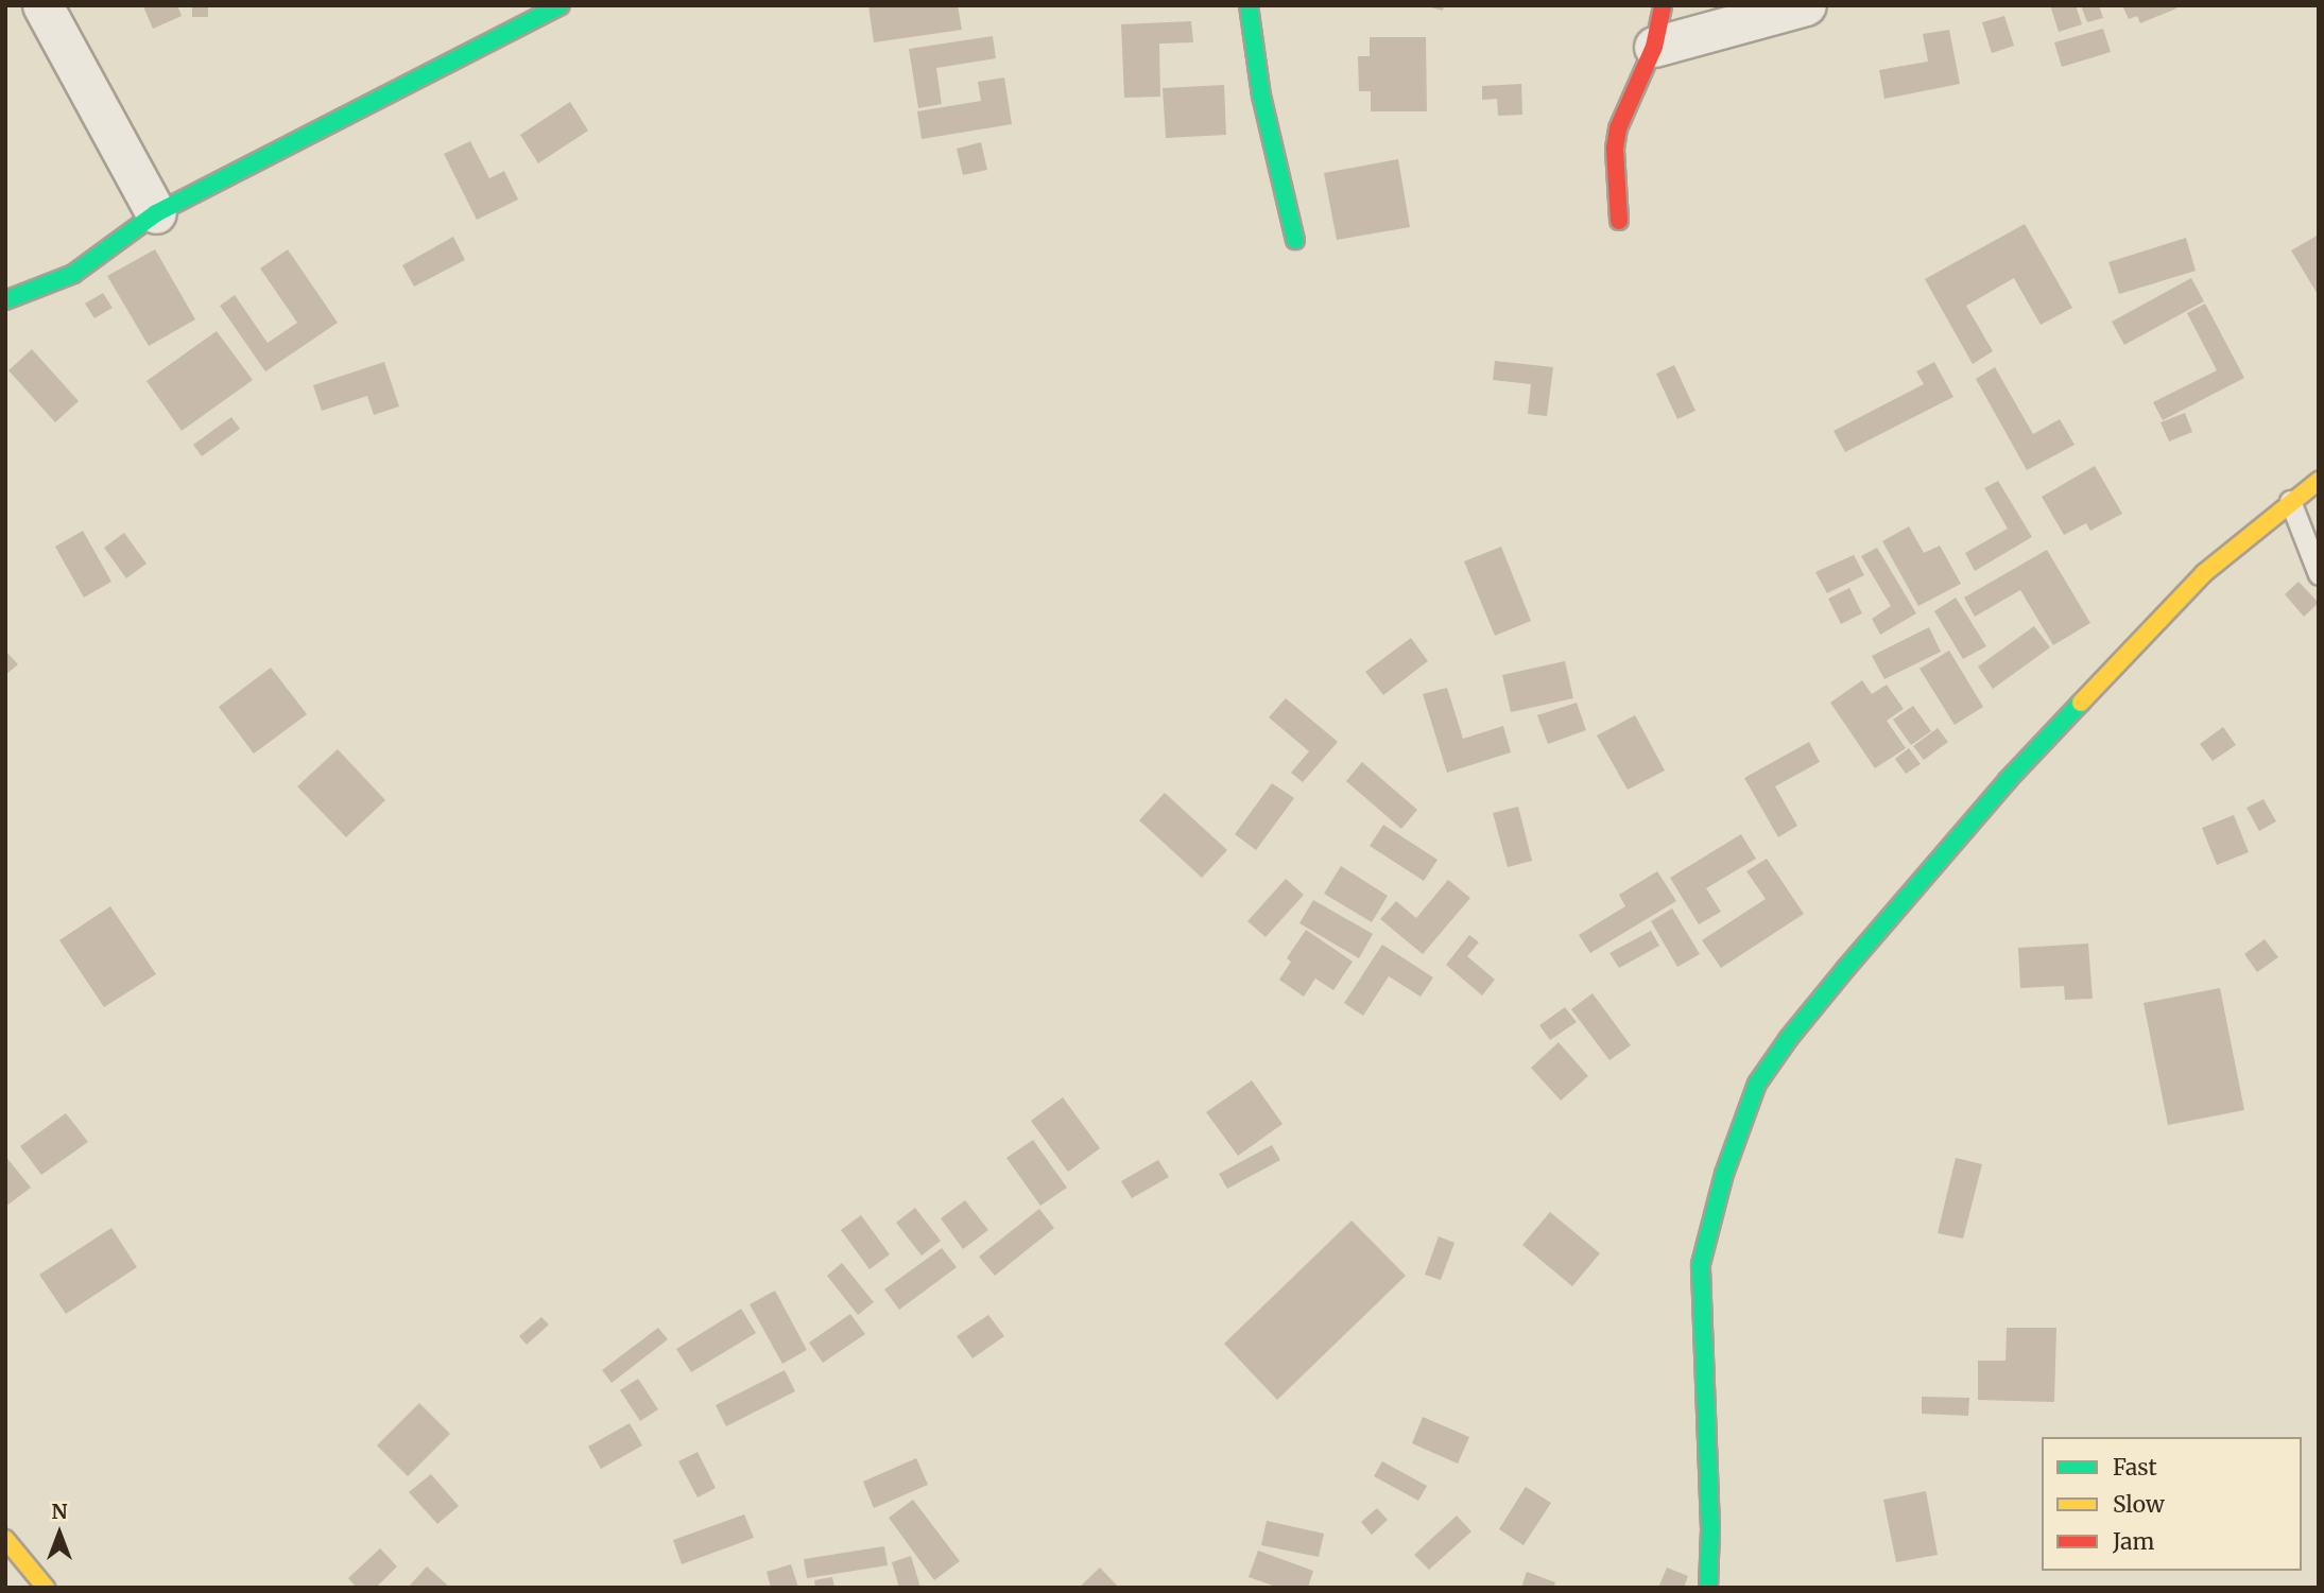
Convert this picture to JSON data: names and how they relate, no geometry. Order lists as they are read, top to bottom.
{
  "legend": ["Fast", "Slow", "Jam"],
  "north": "top"
}
